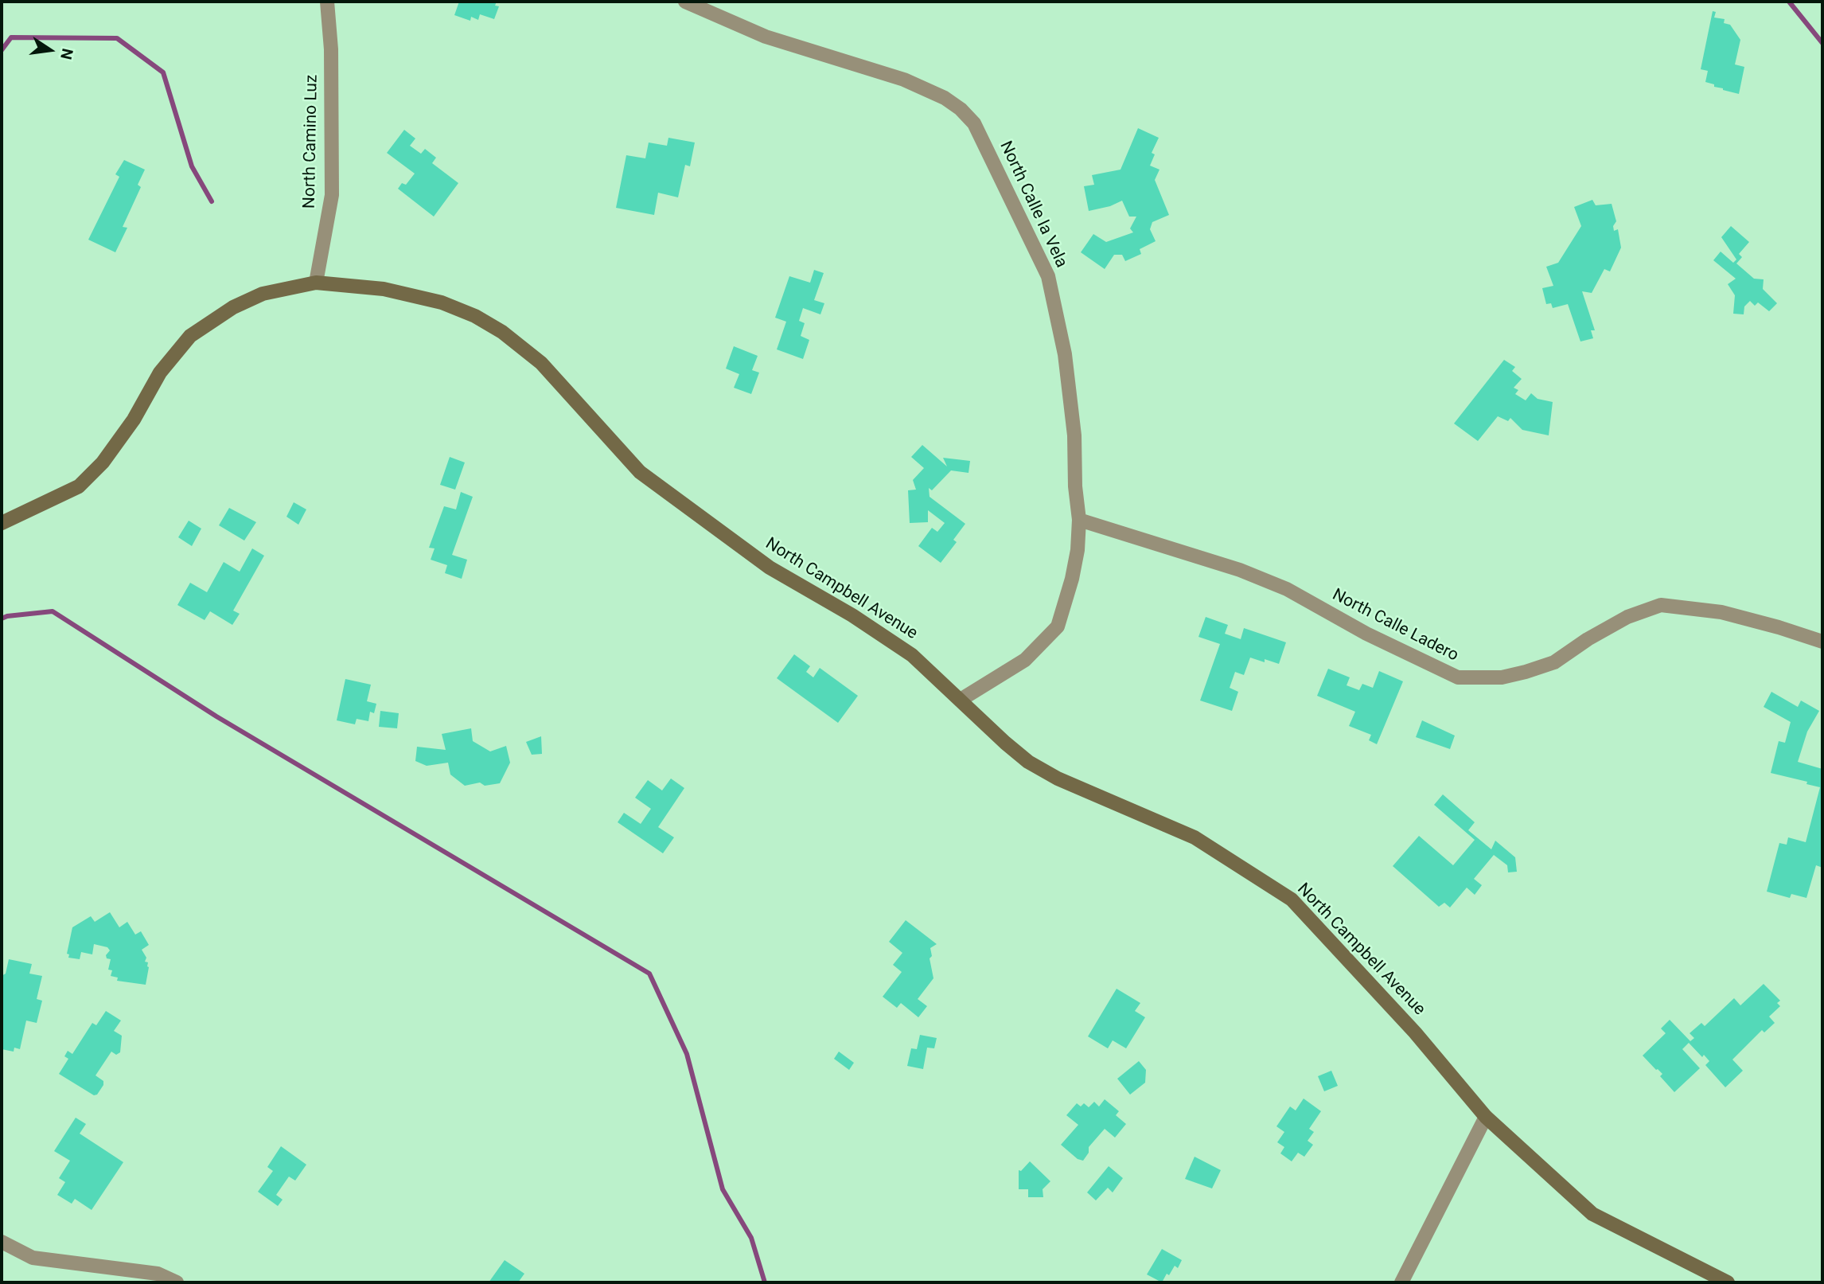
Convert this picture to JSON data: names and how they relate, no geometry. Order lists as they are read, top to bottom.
{
  "streets": {
    "main road": ["North Campbell Avenue"],
    "street": ["North Camino Luz", "North Calle la Vela", "North Calle Ladero"]
  },
  "crossings": [
    ["North Camino Luz", "North Campbell Avenue"],
    ["North Calle la Vela", "North Campbell Avenue"],
    ["North Calle la Vela", "North Calle Ladero"]
  ],
  "north": "right"
}
